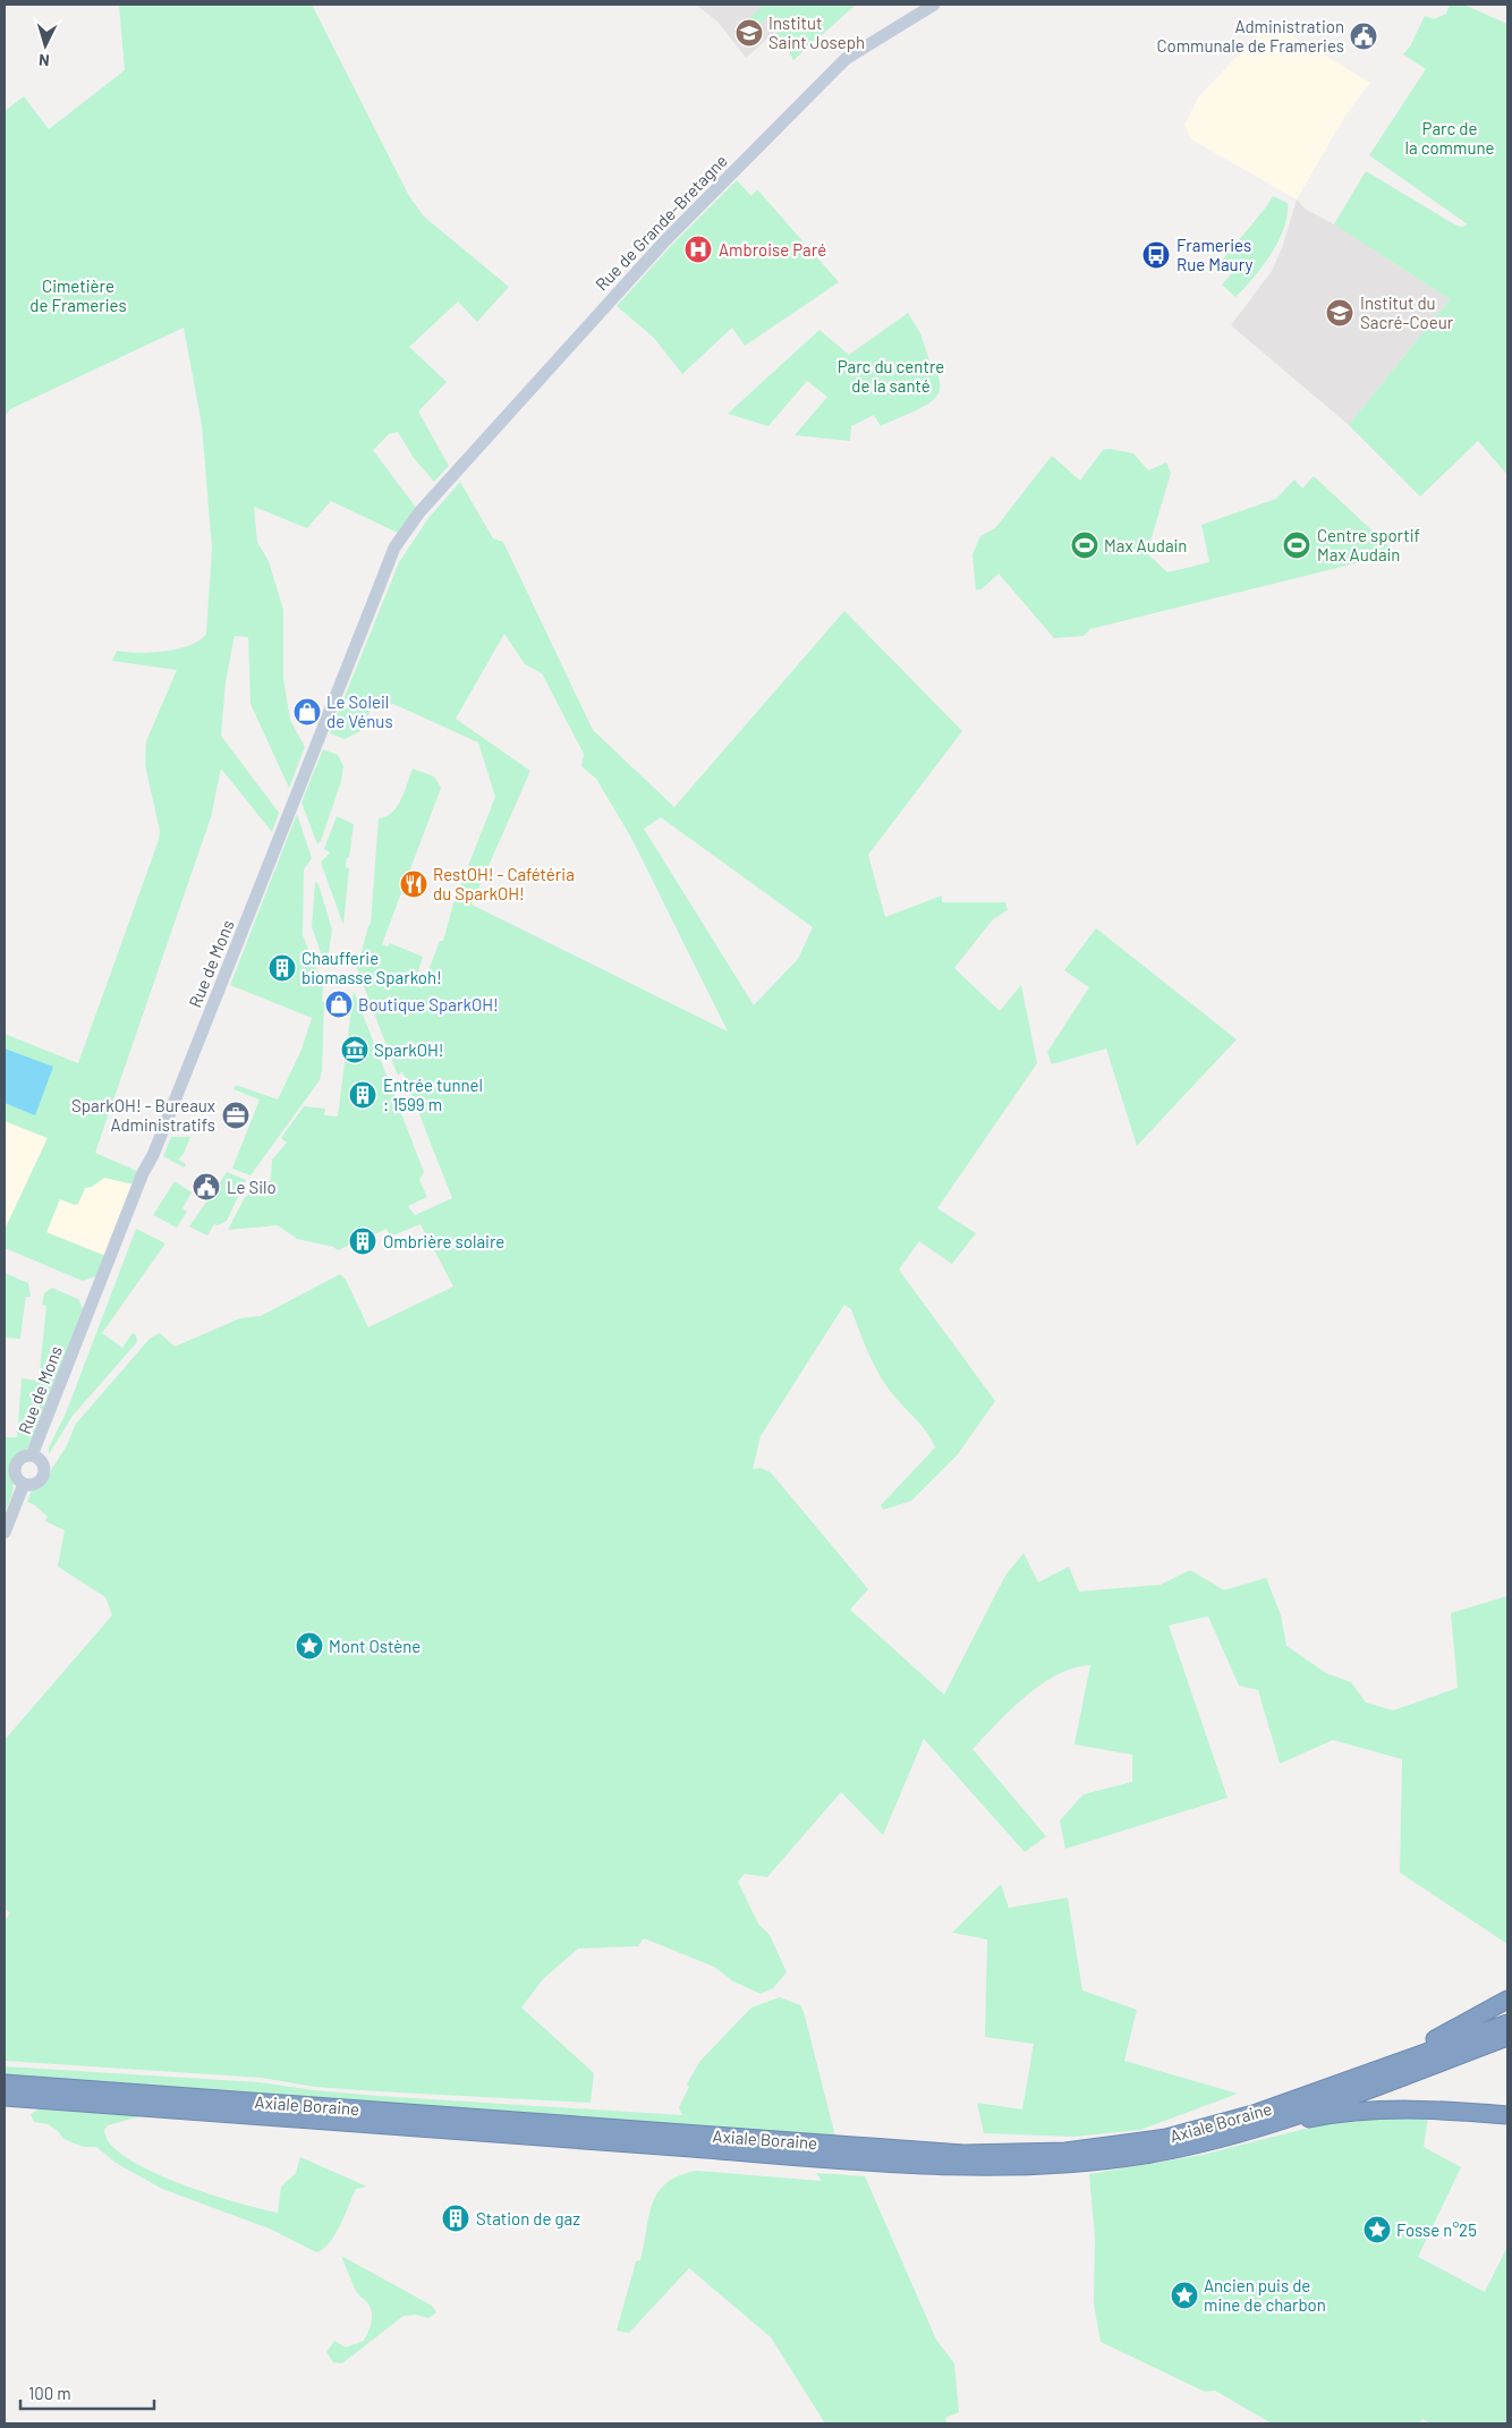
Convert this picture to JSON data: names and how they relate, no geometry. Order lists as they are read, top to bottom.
{
  "streets": {
    "highway": ["Axiale Boraine"],
    "main road": ["Rue de Grande-Bretagne", "Rue de Mons"]
  },
  "crossings": [
    ["Rue de Grande-Bretagne", "Rue de Mons"]
  ],
  "parks": ["Parc de la commune", "Cimetière de Frameries", "Parc du centre de la santé"],
  "places": {
    "school or university": ["Institut Saint Joseph", "Institut du Sacré-Coeur"],
    "public building": ["Administration Communale de Frameries", "Le Silo"],
    "hospital": ["Ambroise Paré"],
    "bus stop": ["Frameries Rue Maury"],
    "sports": ["Max Audain", "Centre sportif Max Audain"],
    "shop": ["Le Soleil de Vénus", "Boutique SparkOH!"],
    "restaurant": ["RestOH! - Cafétéria du SparkOH!"],
    "building": [
      "Chaufferie biomasse Sparkoh!",
      "Entrée tunnel : 1599 m",
      "Ombrière solaire",
      "Station de gaz"
    ],
    "museum": ["SparkOH!"],
    "office": ["SparkOH! - Bureaux Administratifs"],
    "place": ["Mont Ostène", "Fosse n°25", "Ancien puis de mine de charbon"]
  },
  "scale_bar": "100 m",
  "north": "bottom"
}
